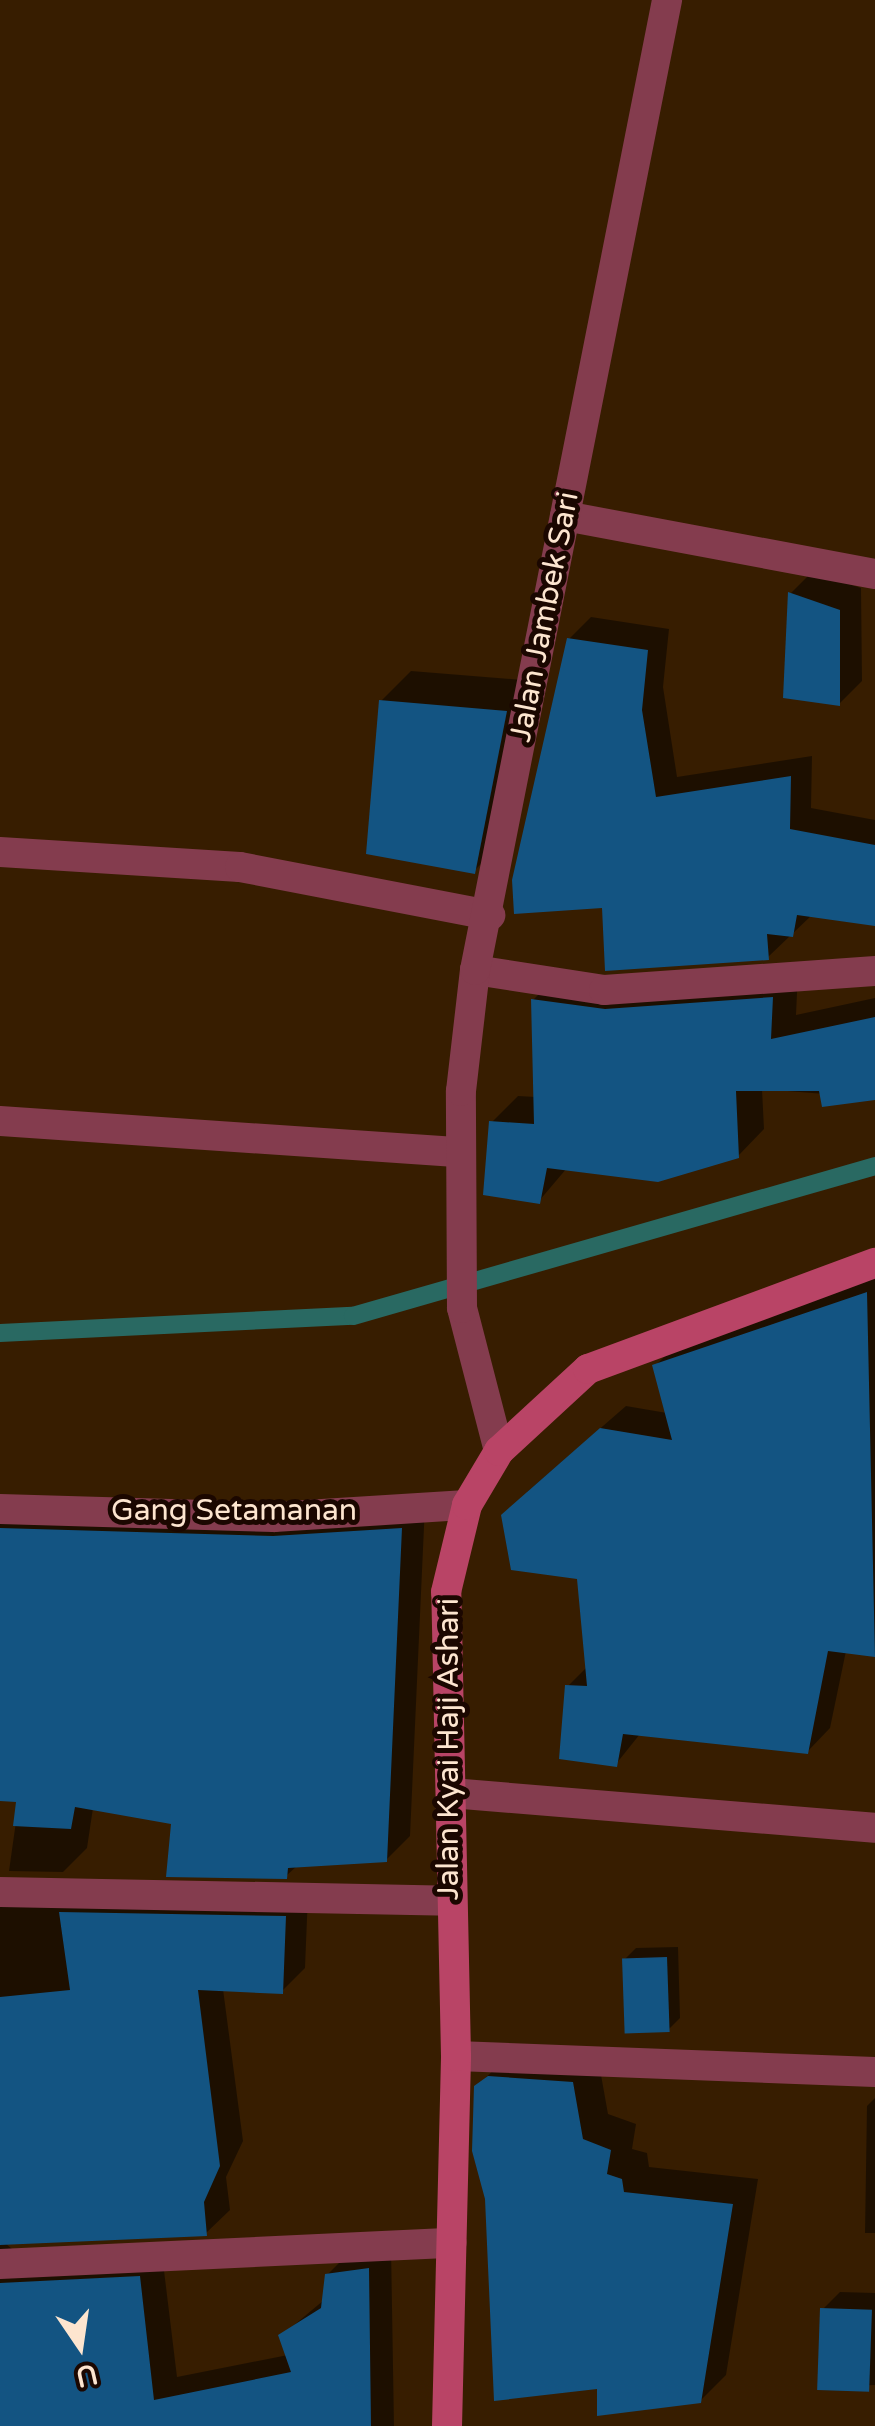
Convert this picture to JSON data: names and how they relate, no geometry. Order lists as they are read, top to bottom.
{
  "streets": {
    "main road": ["Jalan Kyai Haji Ashari"],
    "street": ["Jalan Jambek Sari", "Gang Setamanan"]
  },
  "crossings": [
    ["Jalan Jambek Sari", "Jalan Kyai Haji Ashari"],
    ["Gang Setamanan", "Jalan Kyai Haji Ashari"]
  ],
  "north": "bottom"
}
